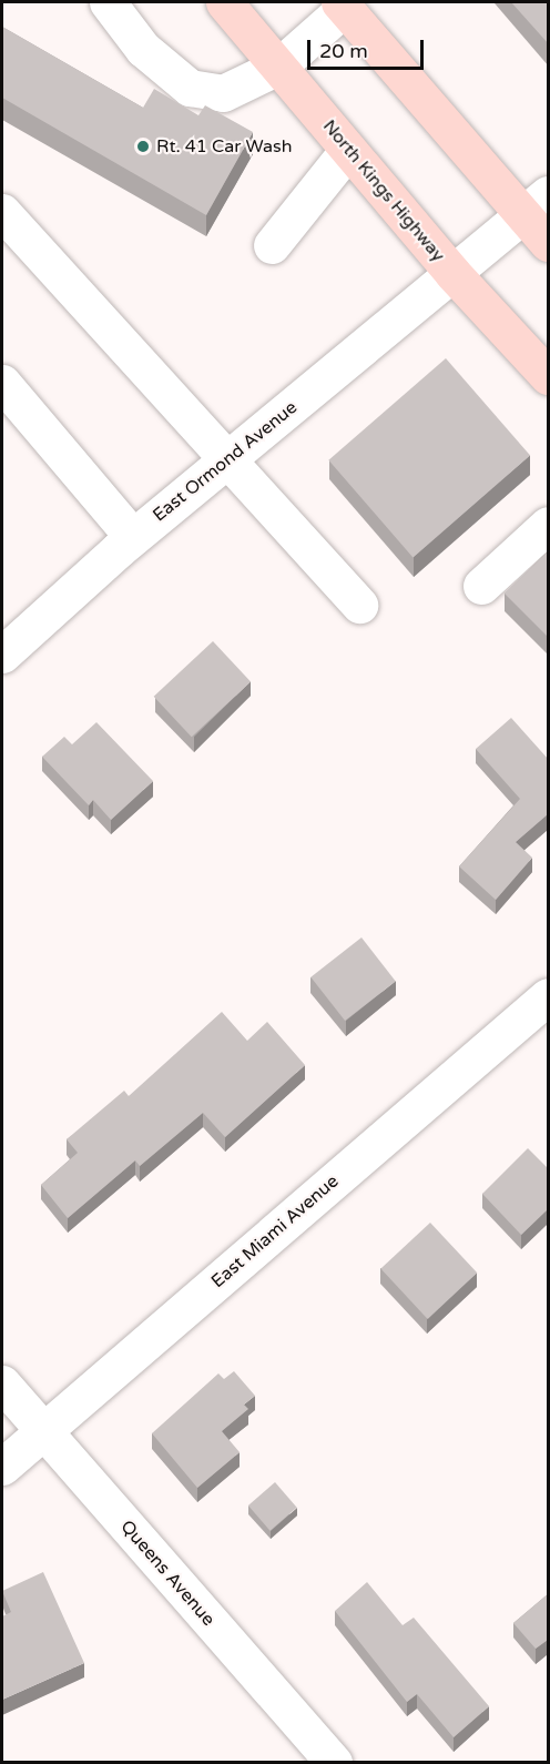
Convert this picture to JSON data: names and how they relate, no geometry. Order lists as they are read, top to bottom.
{
  "streets": {
    "main road": ["North Kings Highway"],
    "street": ["East Ormond Avenue", "East Miami Avenue", "Queens Avenue"]
  },
  "crossings": [
    ["North Kings Highway", "East Ormond Avenue"],
    ["East Miami Avenue", "Queens Avenue"]
  ],
  "places": ["Rt. 41 Car Wash"],
  "scale_bar": "20 m"
}
